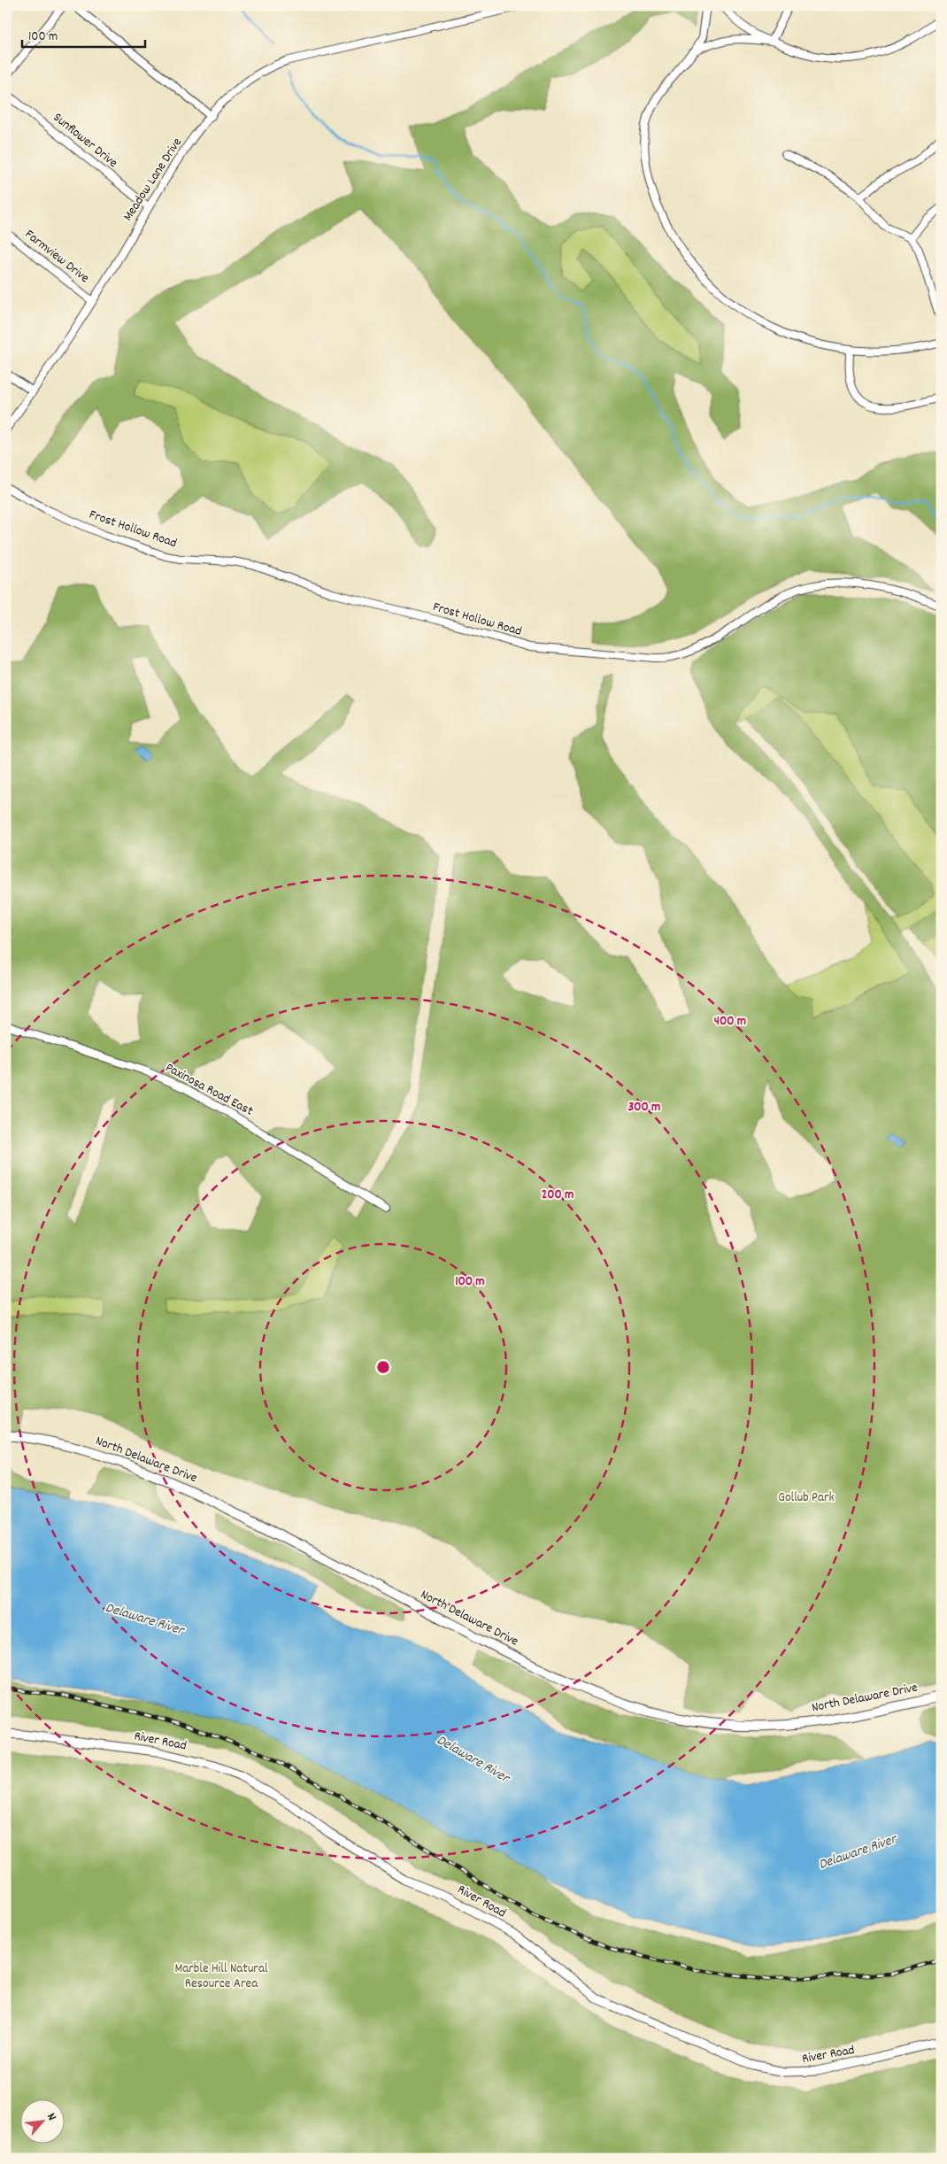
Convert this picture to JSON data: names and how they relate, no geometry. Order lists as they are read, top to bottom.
{
  "streets": {
    "main road": ["North Delaware Drive"],
    "street": [
      "Sunflower Drive",
      "Meadow Lane Drive",
      "Farmview Drive",
      "Frost Hollow Road",
      "Paxinosa Road East",
      "River Road"
    ]
  },
  "crossings": [
    ["Sunflower Drive", "Meadow Lane Drive"],
    ["Meadow Lane Drive", "Farmview Drive"]
  ],
  "water": ["Delaware River"],
  "parks": ["Gollub Park", "Marble Hill Natural Resource Area"],
  "scale_bar": "100 m",
  "north": "top right",
  "rings": [
    "400 m",
    "300 m",
    "200 m",
    "100 m"
  ]
}
